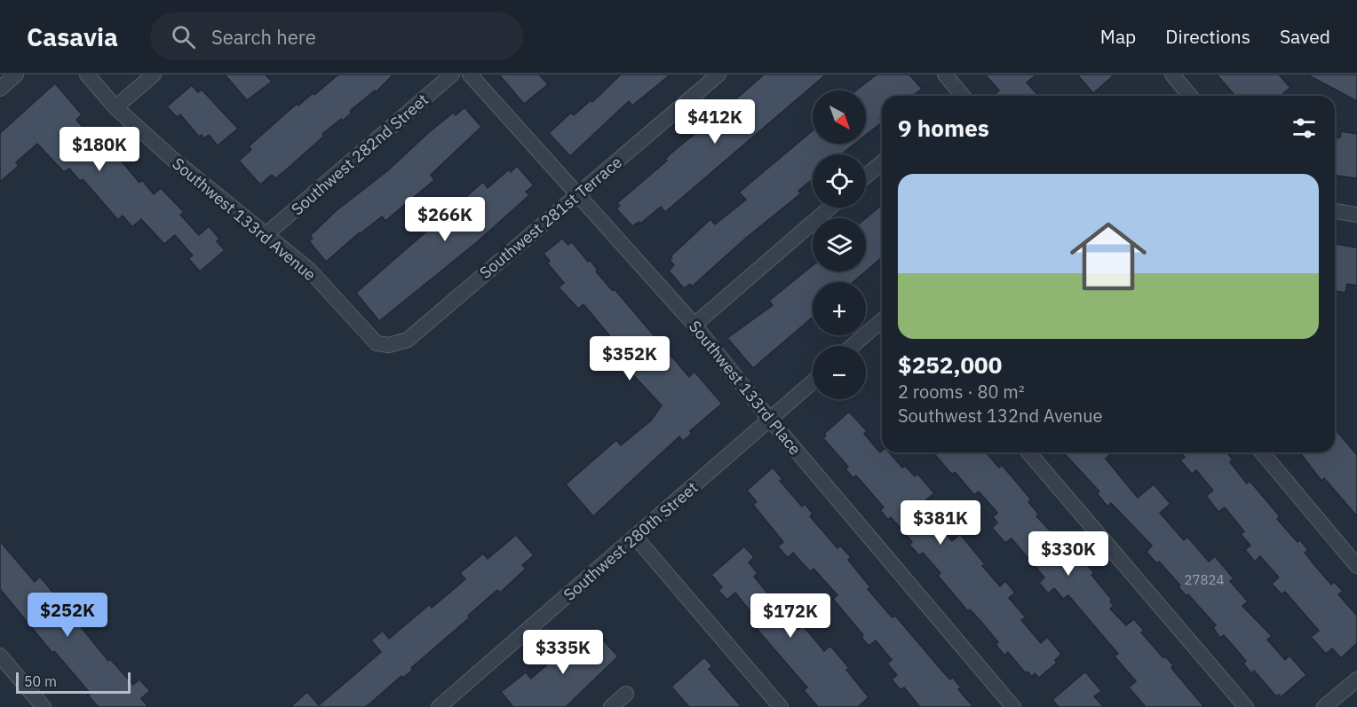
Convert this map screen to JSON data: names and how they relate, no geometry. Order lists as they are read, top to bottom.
{
  "streets": {
    "street": [
      "Southwest 282nd Street",
      "Southwest 281st Terrace",
      "Southwest 133rd Avenue",
      "Southwest 133rd Place",
      "Southwest 280th Street"
    ]
  },
  "crossings": [
    ["Southwest 282nd Street", "Southwest 133rd Avenue"],
    ["Southwest 281st Terrace", "Southwest 133rd Avenue"],
    ["Southwest 281st Terrace", "Southwest 133rd Place"],
    ["Southwest 133rd Place", "Southwest 280th Street"]
  ],
  "house_numbers": ["27824"],
  "scale_bar": "50 m",
  "north": "bottom right",
  "page": {
    "header": "Casavia",
    "search": "Search here",
    "nav": ["Map", "Directions", "Saved"],
    "map_buttons": ["+", "−"],
    "heading": "9 homes",
    "price": [
      "$412K",
      "$180K",
      "$266K",
      "$352K",
      "$381K",
      "$330K",
      "$252K",
      "$172K",
      "$335K"
    ],
    "list": [
      {
        "name": "$252,000",
        "note": "2 rooms · 80 m² · Southwest 132nd Avenue"
      }
    ],
    "scale": "50 m"
  }
}
